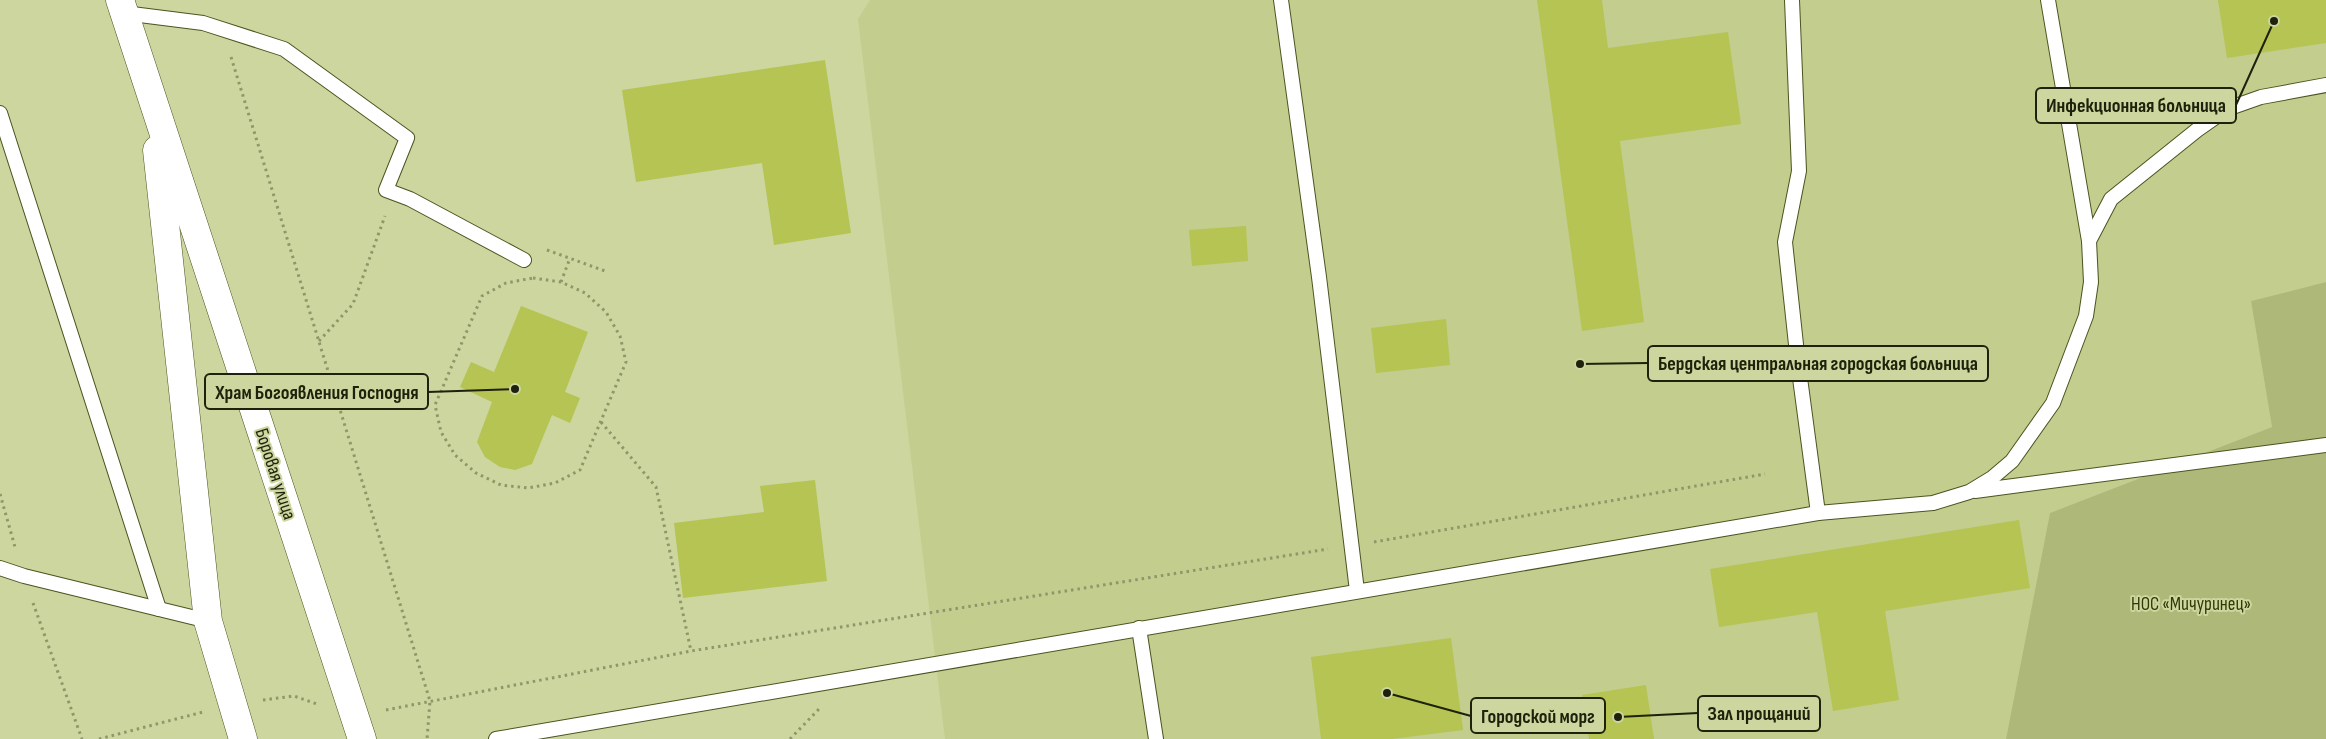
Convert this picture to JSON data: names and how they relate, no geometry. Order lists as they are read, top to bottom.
{
  "streets": {
    "street": ["Боровая улица"]
  },
  "parks": ["НОС «Мичуринец»"],
  "places": [
    "Инфекционная больница",
    "Бердская центральная городская больница",
    "Храм Богоявления Господня",
    "Городской морг",
    "Зал прощаний"
  ]
}
